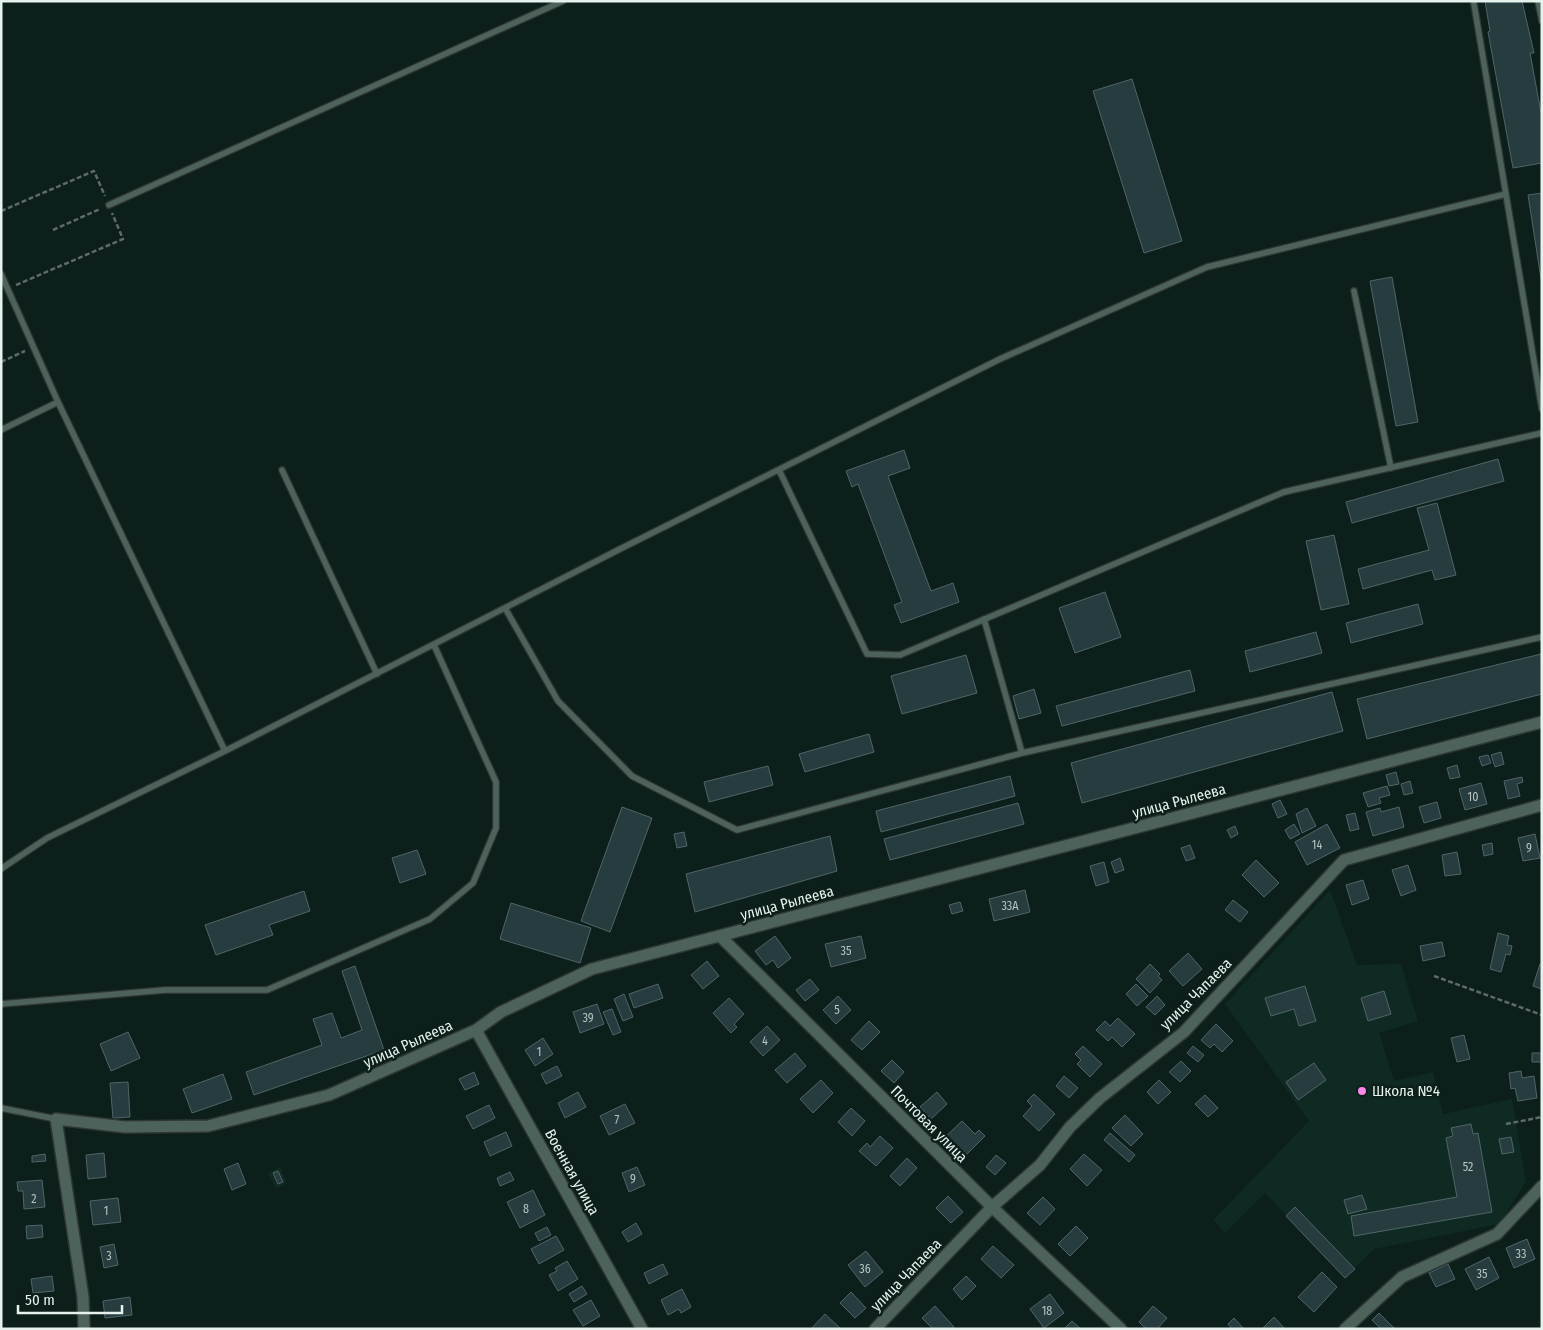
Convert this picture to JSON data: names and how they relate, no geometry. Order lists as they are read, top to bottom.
{
  "streets": {
    "street": [
      "улица Рылеева",
      "улица Чапаева",
      "Почтовая улица",
      "Военная улица"
    ]
  },
  "crossings": [
    ["улица Рылеева", "Почтовая улица"],
    ["улица Рылеева", "Военная улица"],
    ["улица Чапаева", "Почтовая улица"]
  ],
  "places": ["Школа №4"],
  "house_numbers": [
    "10",
    "14",
    "9",
    "33А",
    "35",
    "5",
    "39",
    "4",
    "1",
    "7",
    "52",
    "9",
    "2",
    "8",
    "1",
    "33",
    "3",
    "36",
    "35",
    "18"
  ],
  "scale_bar": "50 m"
}
